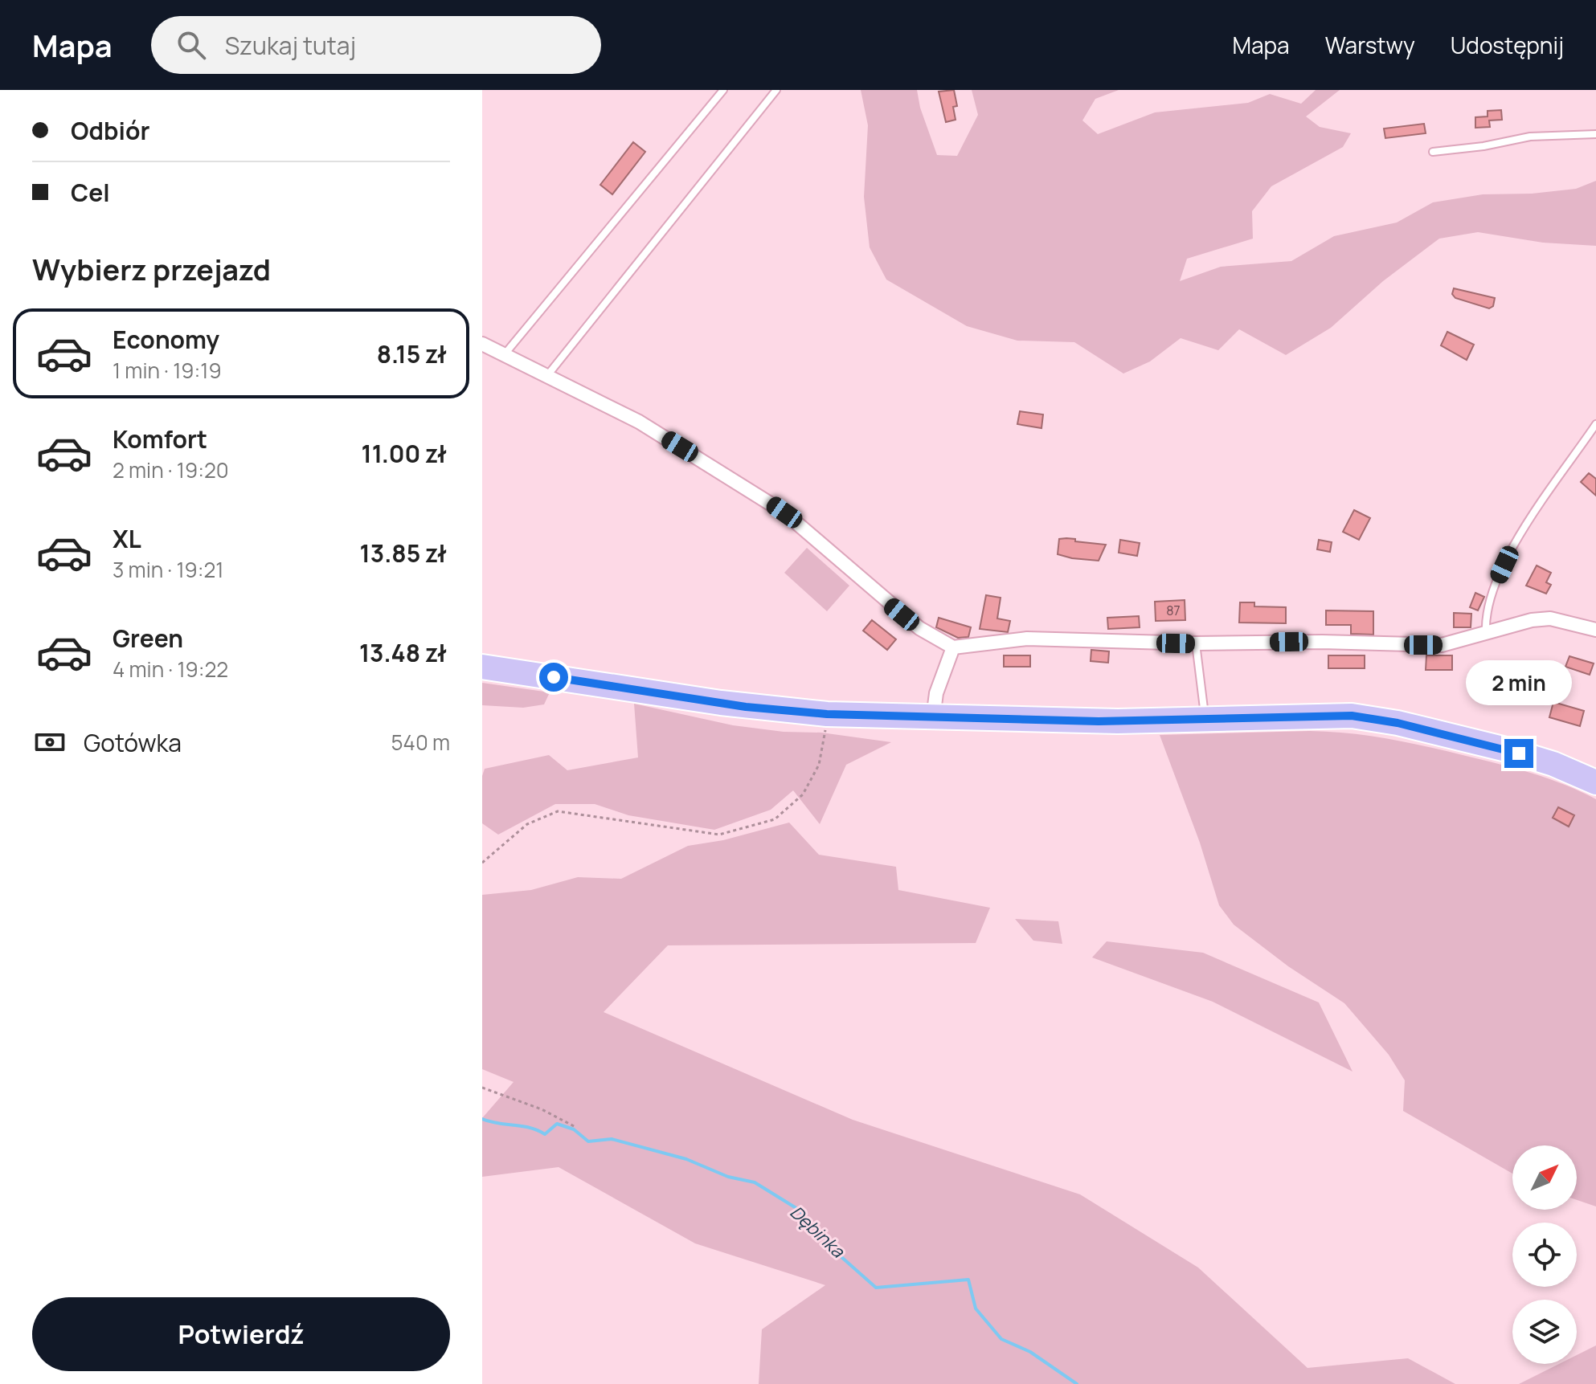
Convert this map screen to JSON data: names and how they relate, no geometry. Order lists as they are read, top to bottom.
{
  "water": ["Dębinka"],
  "house_numbers": ["87"],
  "north": "top right",
  "page": {
    "header": "Mapa",
    "search": "Szukaj tutaj",
    "nav": ["Mapa", "Warstwy", "Udostępnij"],
    "banner": ["Odbiór", "Cel"],
    "heading": "Wybierz przejazd",
    "list": [
      {
        "name": "Economy",
        "note": "1 min · 19:19",
        "value": "8.15 zł"
      },
      {
        "name": "Komfort",
        "note": "2 min · 19:20",
        "value": "11.00 zł"
      },
      {
        "name": "XL",
        "note": "3 min · 19:21",
        "value": "13.85 zł"
      },
      {
        "name": "Green",
        "note": "4 min · 19:22",
        "value": "13.48 zł"
      }
    ],
    "bubble": "2 min",
    "pay": ["Gotówka", "540 m"],
    "buttons": "Potwierdź"
  }
}
